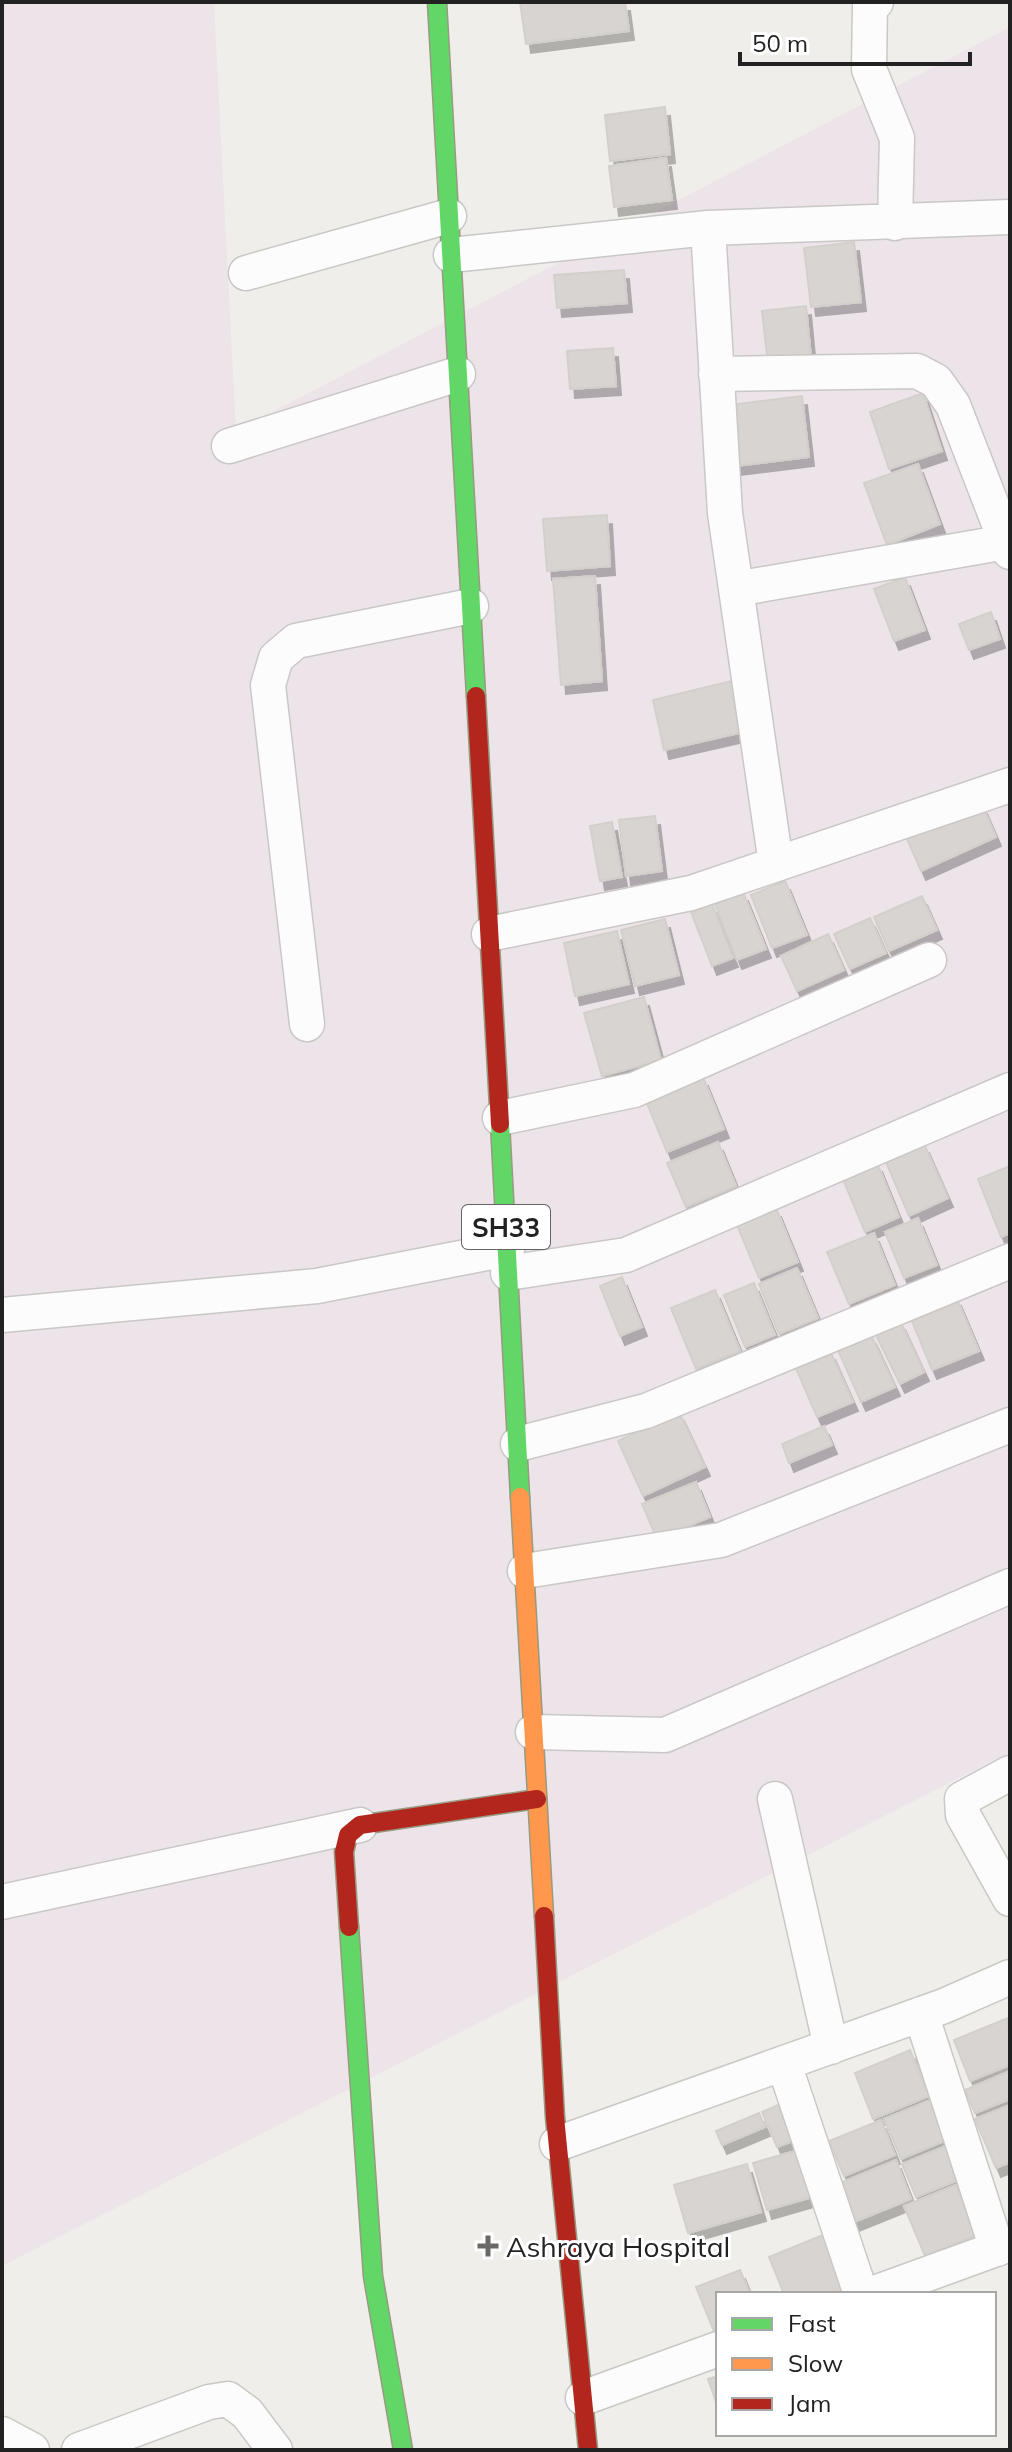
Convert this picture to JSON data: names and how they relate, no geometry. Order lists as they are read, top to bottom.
{
  "streets": {
    "main road": ["SH33"]
  },
  "places": {
    "health": ["Ashraya Hospital"]
  },
  "legend": ["Fast", "Slow", "Jam"],
  "scale_bar": "50 m"
}
